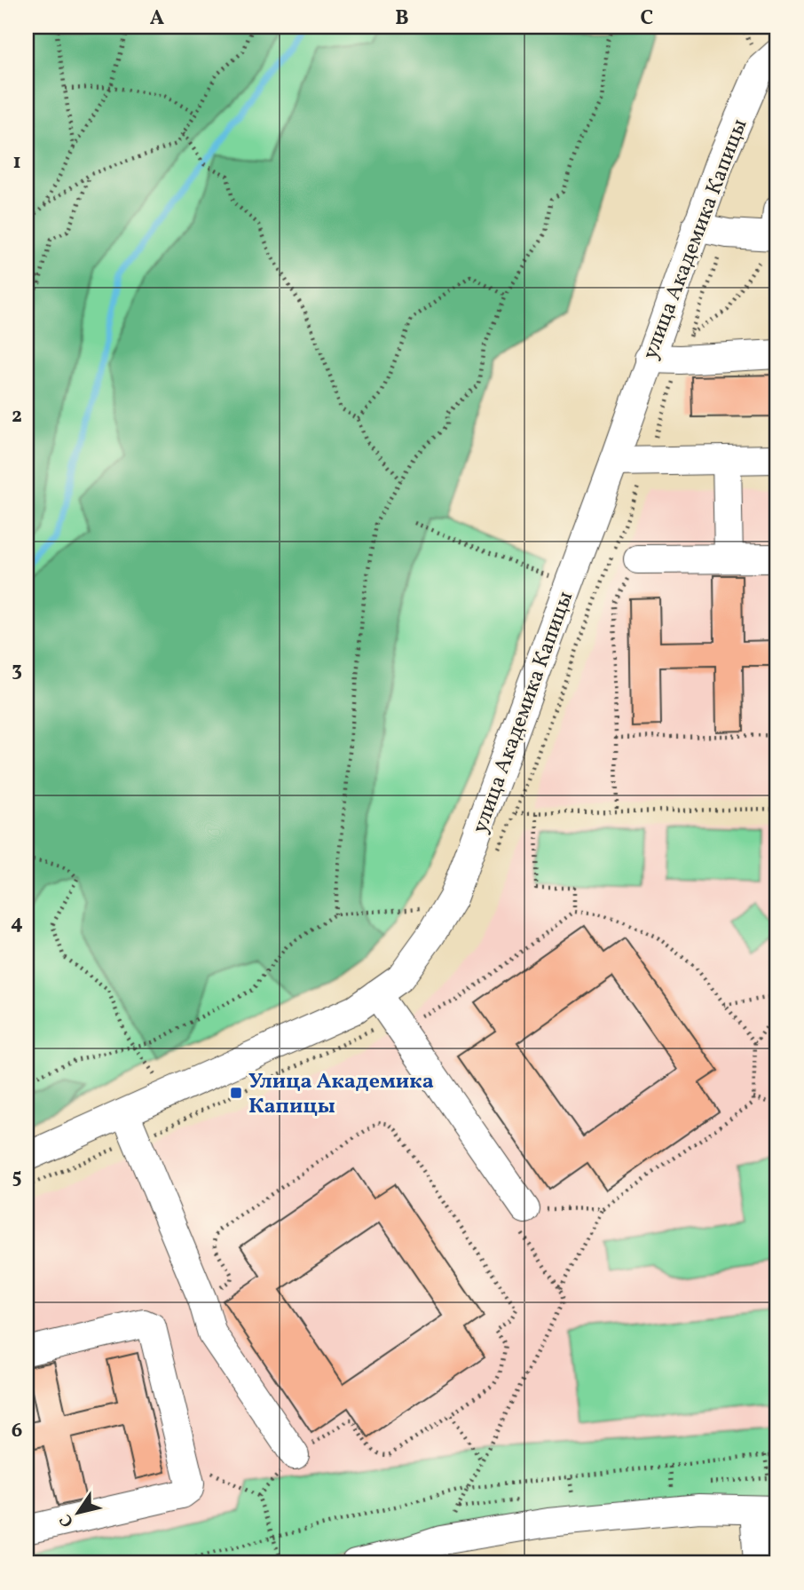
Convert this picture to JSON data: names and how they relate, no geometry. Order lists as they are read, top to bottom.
{
  "streets": {
    "street": ["улица Академика Капицы"]
  },
  "places": {
    "transit": ["Улица Академика Капицы"]
  },
  "north": "bottom left",
  "grid": {
    "columns": ["A", "B", "C"],
    "rows": [
      "1",
      "2",
      "3",
      "4",
      "5",
      "6"
    ]
  }
}
